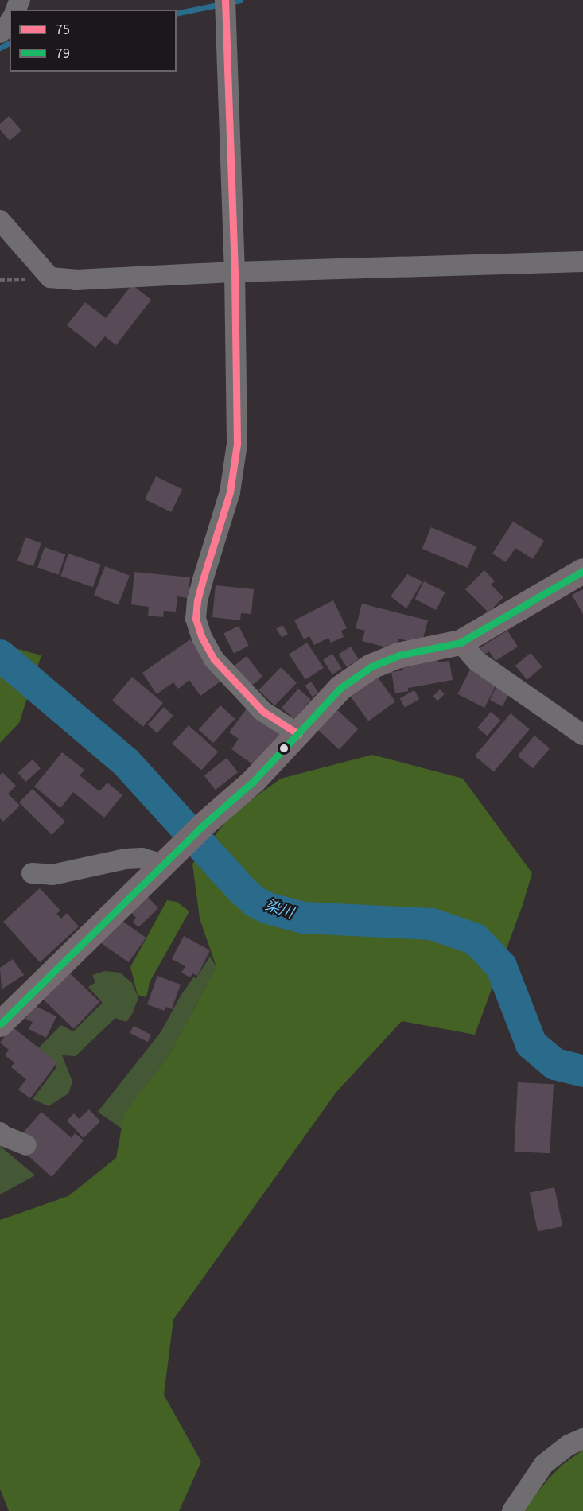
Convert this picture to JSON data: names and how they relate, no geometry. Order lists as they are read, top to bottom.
{
  "water": ["染川"],
  "lines": ["transit line 75", "transit line 79"],
  "legend": ["75", "79"]
}
